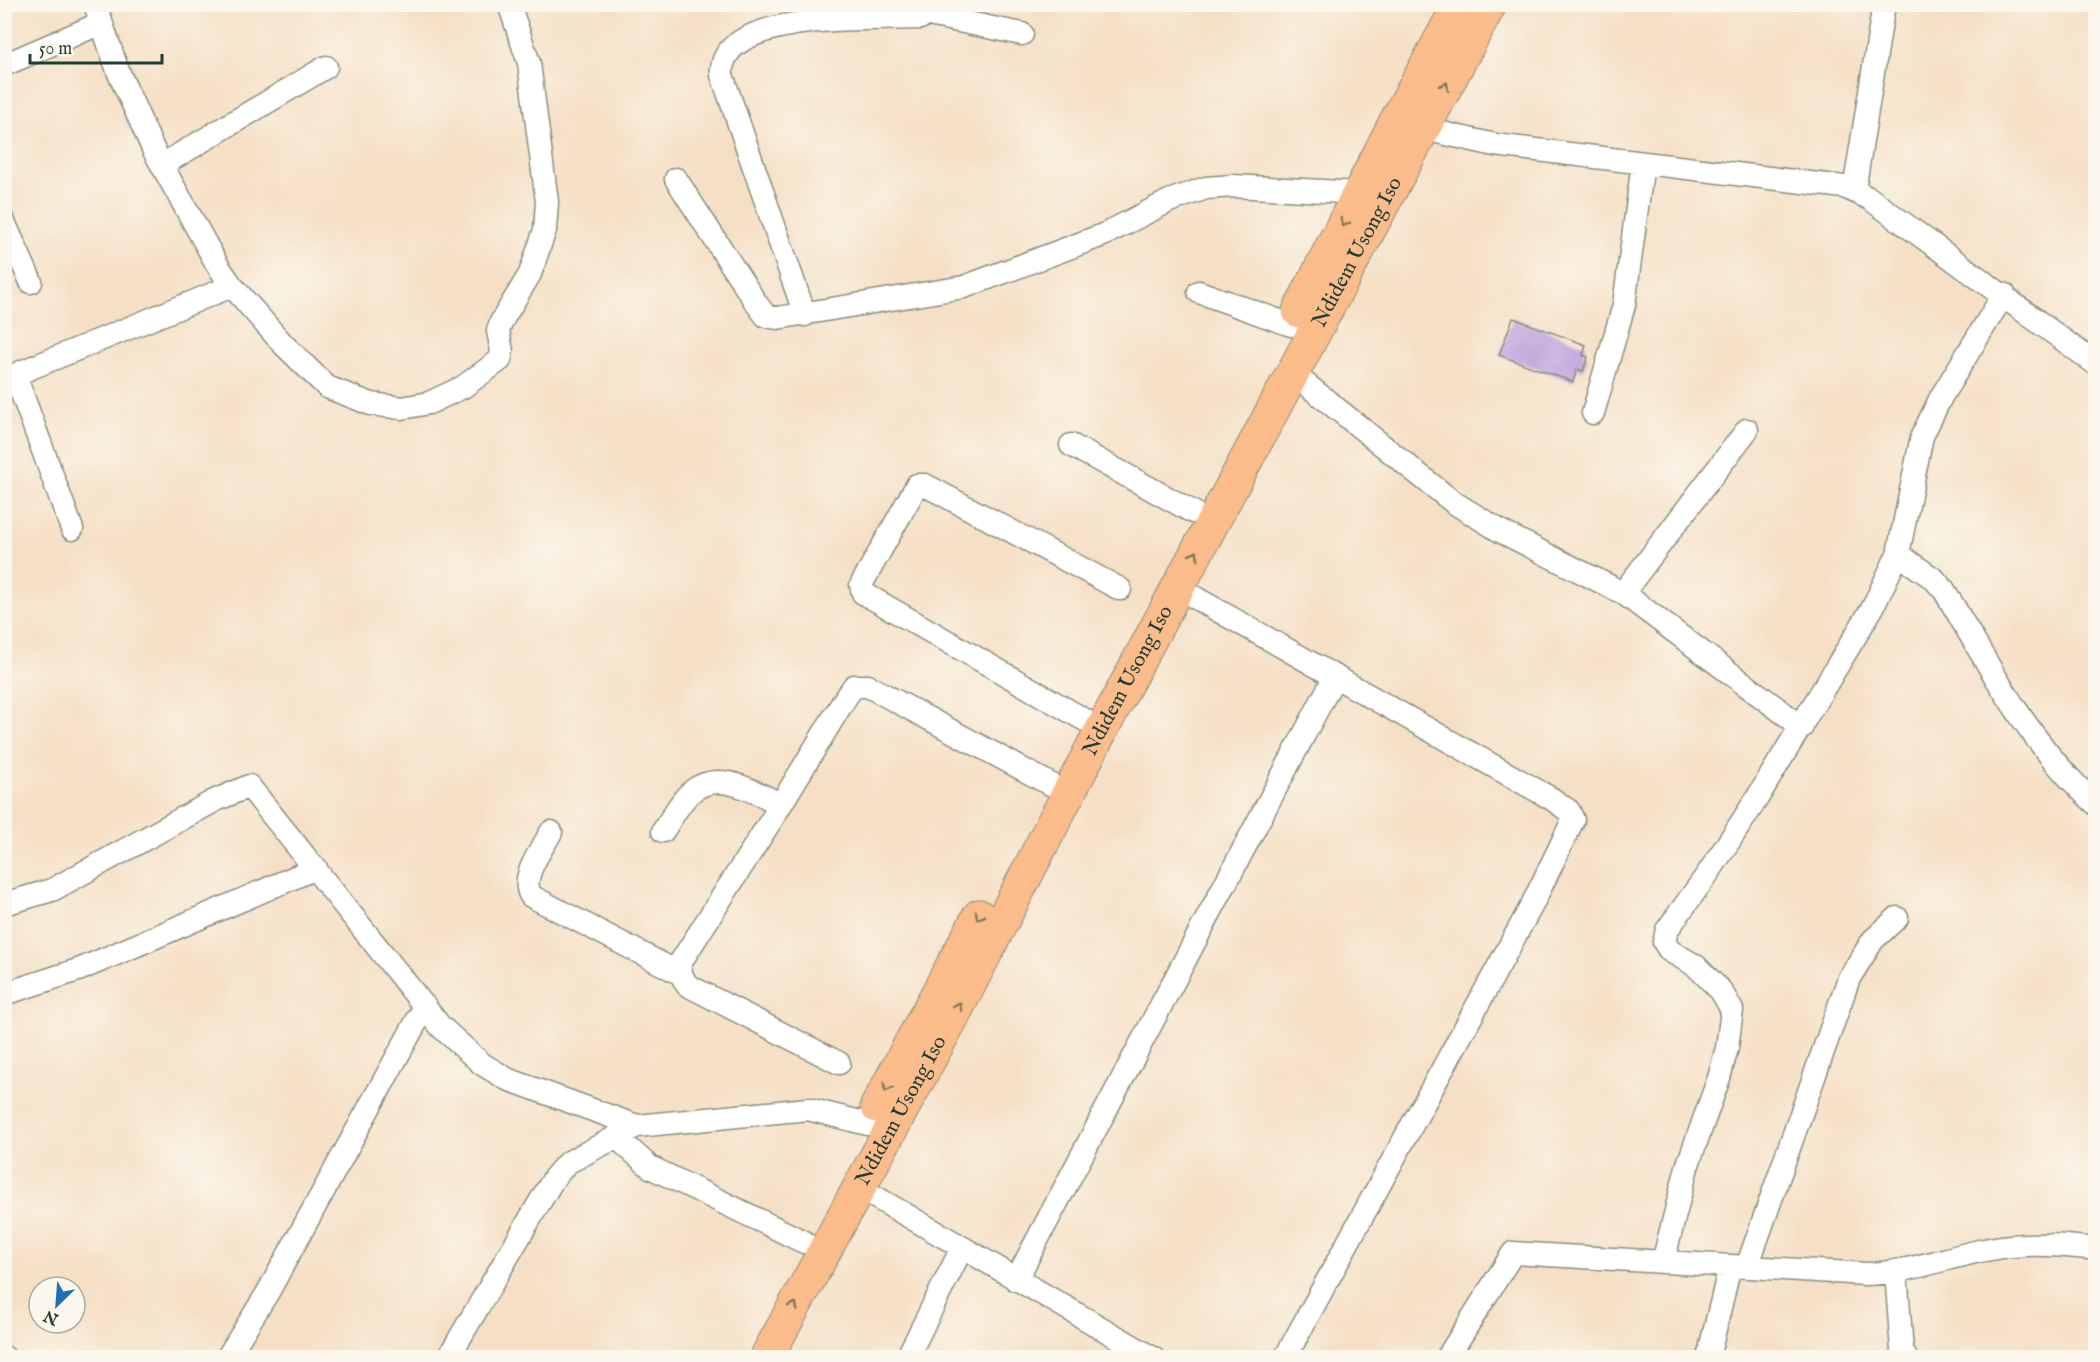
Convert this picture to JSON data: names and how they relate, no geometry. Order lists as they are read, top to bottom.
{
  "streets": {
    "highway": ["Ndidem Usong Iso"]
  },
  "scale_bar": "50 m",
  "north": "bottom left"
}
